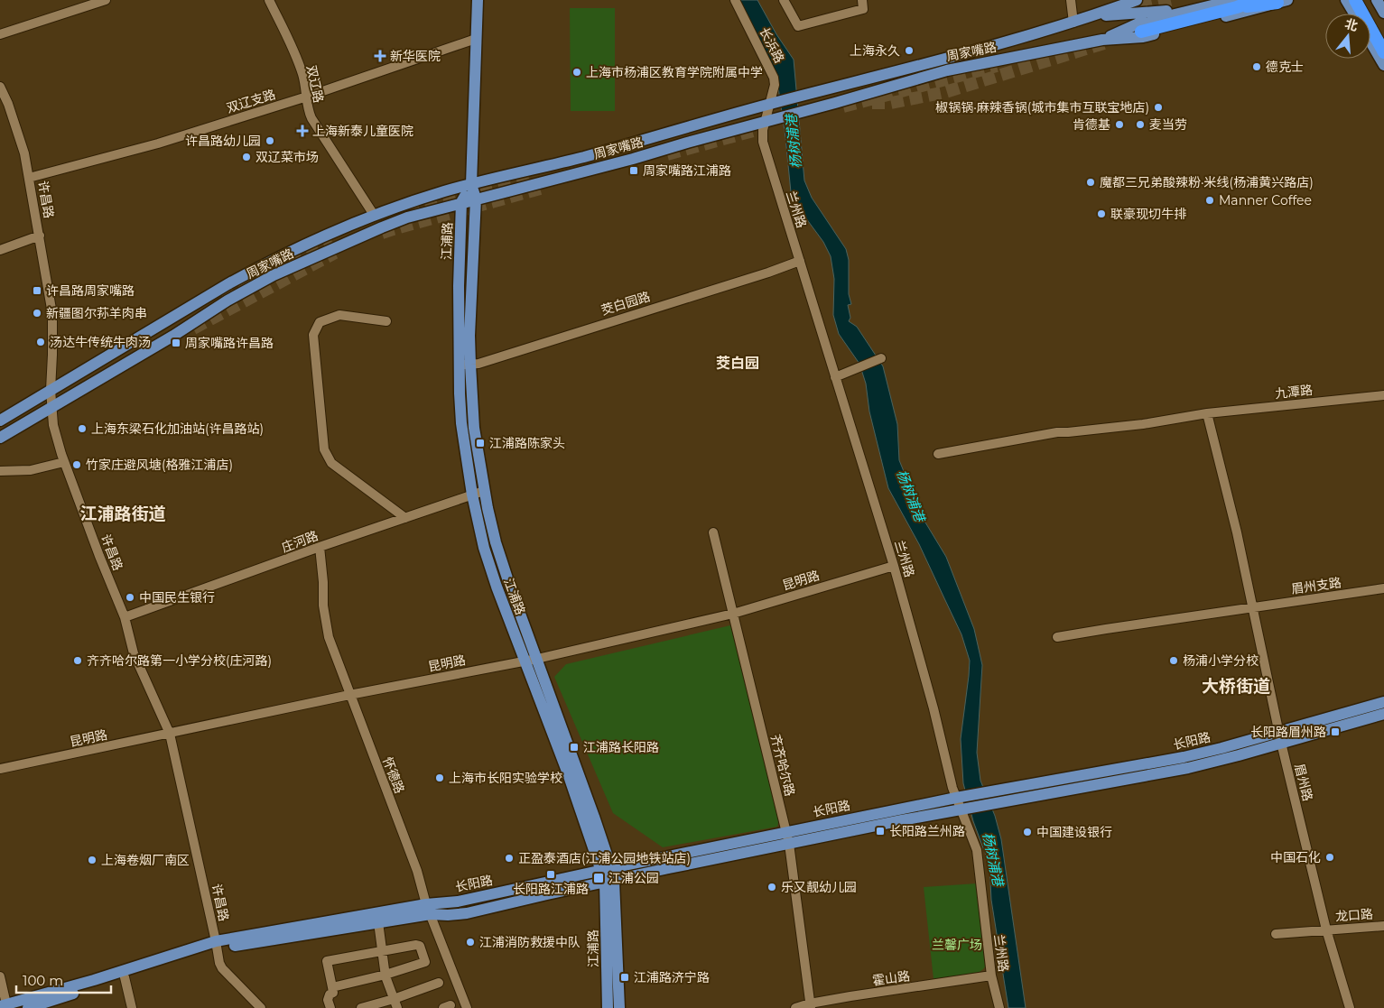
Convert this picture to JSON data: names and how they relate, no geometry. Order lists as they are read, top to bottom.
{
  "streets": {
    "main road": ["周家嘴路", "江浦路", "长阳路"],
    "street": [
      "长浜路",
      "双辽路",
      "双辽支路",
      "许昌路",
      "兰州路",
      "茭白园路",
      "九潭路",
      "庄河路",
      "昆明路",
      "眉州支路",
      "齐齐哈尔路",
      "怀德路",
      "眉州路",
      "龙口路",
      "霍山路"
    ]
  },
  "crossings": [
    ["长浜路", "周家嘴路"],
    ["长浜路", "兰州路"],
    ["周家嘴路", "双辽路"],
    ["周家嘴路", "许昌路"],
    ["周家嘴路", "兰州路"],
    ["周家嘴路", "江浦路"],
    ["双辽路", "双辽支路"],
    ["双辽支路", "许昌路"],
    ["双辽支路", "江浦路"],
    ["许昌路", "庄河路"],
    ["许昌路", "昆明路"],
    ["许昌路", "长阳路"],
    ["兰州路", "茭白园路"],
    ["兰州路", "昆明路"],
    ["兰州路", "长阳路"],
    ["兰州路", "霍山路"],
    ["江浦路", "茭白园路"],
    ["江浦路", "庄河路"],
    ["江浦路", "昆明路"],
    ["江浦路", "长阳路"],
    ["九潭路", "眉州路"],
    ["庄河路", "怀德路"],
    ["昆明路", "齐齐哈尔路"],
    ["昆明路", "怀德路"],
    ["眉州支路", "眉州路"],
    ["长阳路", "齐齐哈尔路"],
    ["长阳路", "怀德路"],
    ["长阳路", "眉州路"],
    ["齐齐哈尔路", "霍山路"],
    ["眉州路", "龙口路"]
  ],
  "districts": ["茭白园", "江浦路街道", "大桥街道"],
  "water": ["杨树浦港"],
  "parks": ["兰馨广场"],
  "places": {
    "other": [
      "上海永久",
      "德克士",
      "上海市杨浦区教育学院附属中学",
      "椒锅锅·麻辣香锅(城市集市互联宝地店)",
      "肯德基",
      "麦当劳",
      "许昌路幼儿园",
      "双辽菜市场",
      "魔都三兄弟酸辣粉·米线(杨浦黄兴路店)",
      "Manner Coffee",
      "联豪现切牛排",
      "新疆图尔荪羊肉串",
      "汤达牛传统牛肉汤",
      "上海东梁石化加油站(许昌路站)",
      "竹家庄避风塘(格雅江浦店)",
      "中国民生银行",
      "齐齐哈尔路第一小学分校(庄河路)",
      "杨浦小学分校",
      "上海市长阳实验学校",
      "中国建设银行",
      "中国石化",
      "正盈泰酒店(江浦公园地铁站店)",
      "上海卷烟厂南区",
      "乐又靓幼儿园",
      "江浦消防救援中队"
    ],
    "health": ["新华医院", "上海新泰儿童医院"],
    "transit": [
      "周家嘴路江浦路",
      "许昌路周家嘴路",
      "周家嘴路许昌路",
      "江浦路陈家头",
      "长阳路眉州路",
      "江浦路长阳路",
      "长阳路兰州路",
      "长阳路江浦路",
      "江浦公园",
      "江浦路济宁路"
    ]
  },
  "scale_bar": "100 m",
  "north": "top"
}
